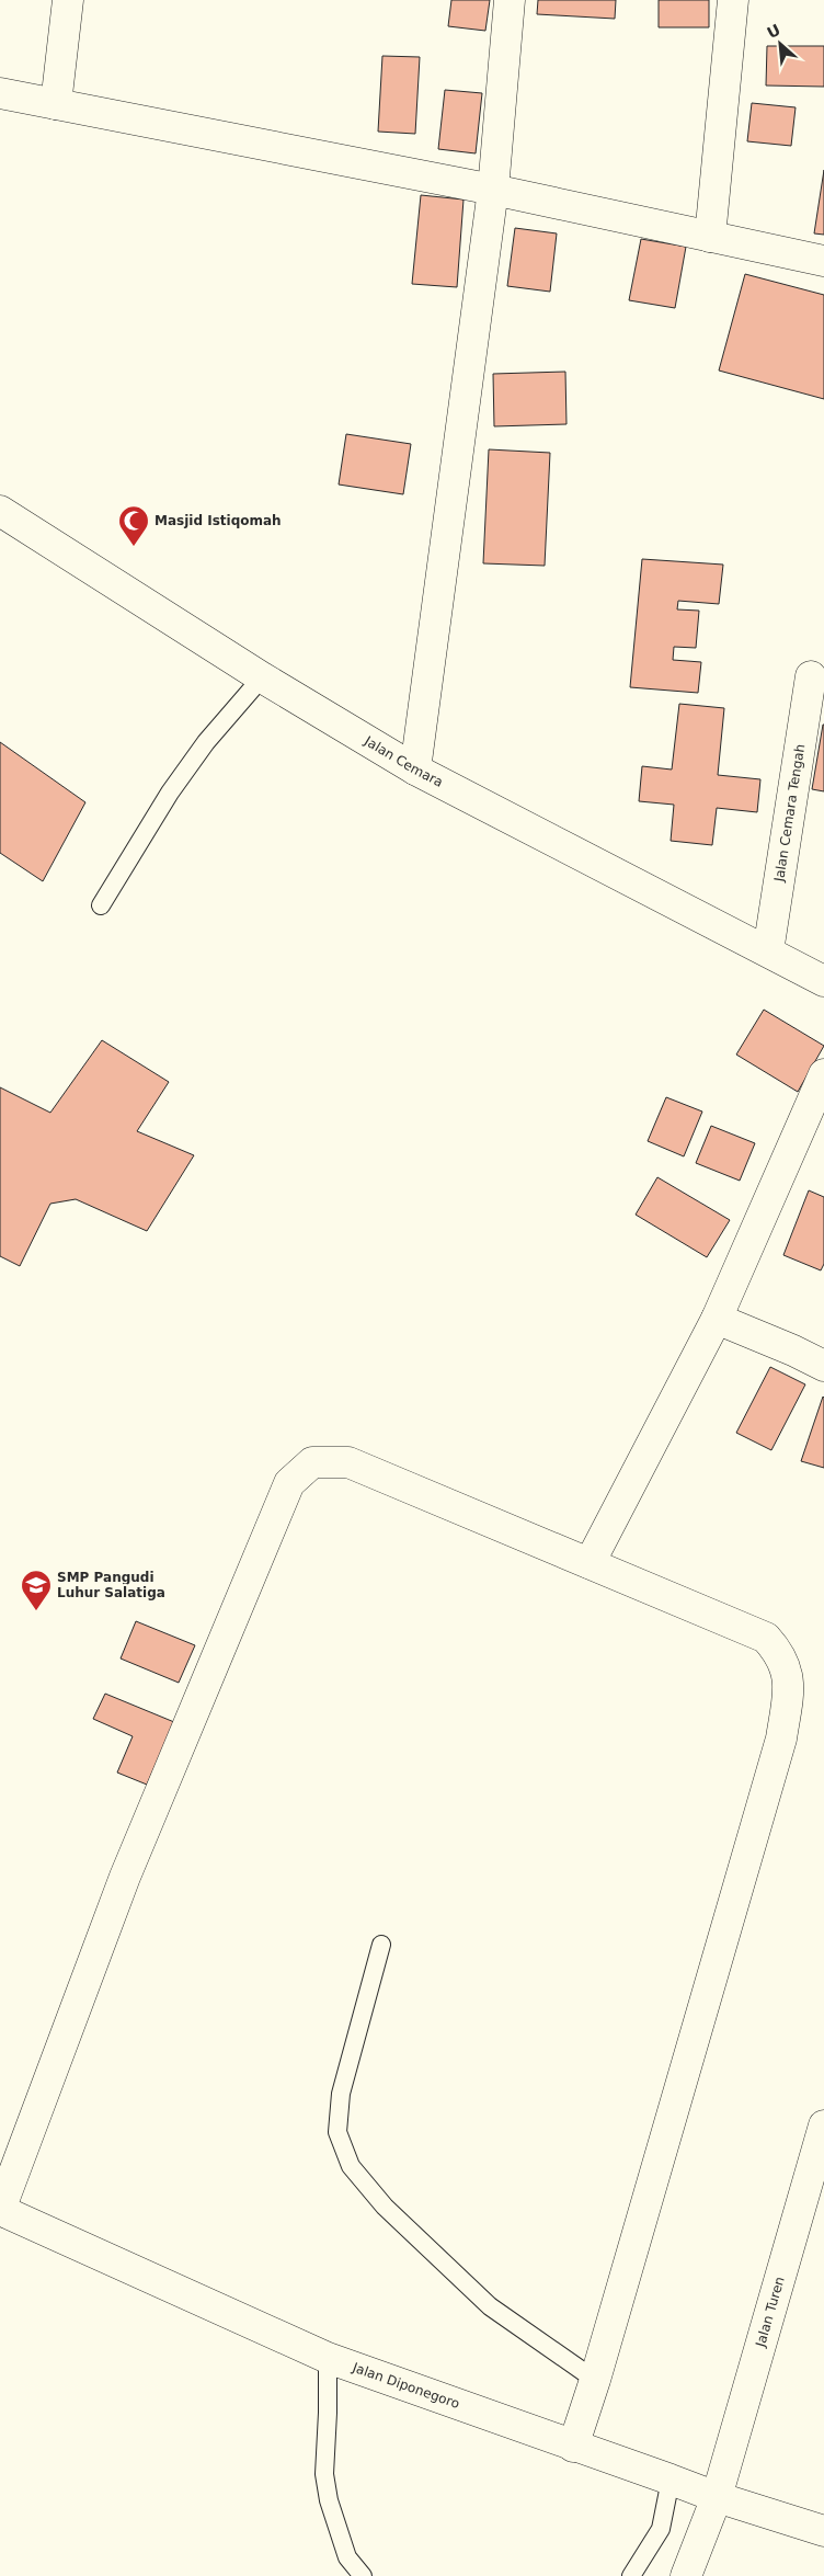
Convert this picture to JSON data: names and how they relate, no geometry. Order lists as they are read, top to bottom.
{
  "streets": {
    "street": [
      "Jalan Cemara",
      "Jalan Cemara Tengah",
      "Jalan Turen",
      "Jalan Diponegoro"
    ]
  },
  "crossings": [
    ["Jalan Cemara", "Jalan Cemara Tengah"],
    ["Jalan Turen", "Jalan Diponegoro"]
  ],
  "places": {
    "mosque": ["Masjid Istiqomah"],
    "school or university": ["SMP Pangudi Luhur Salatiga"]
  },
  "north": "top left"
}
